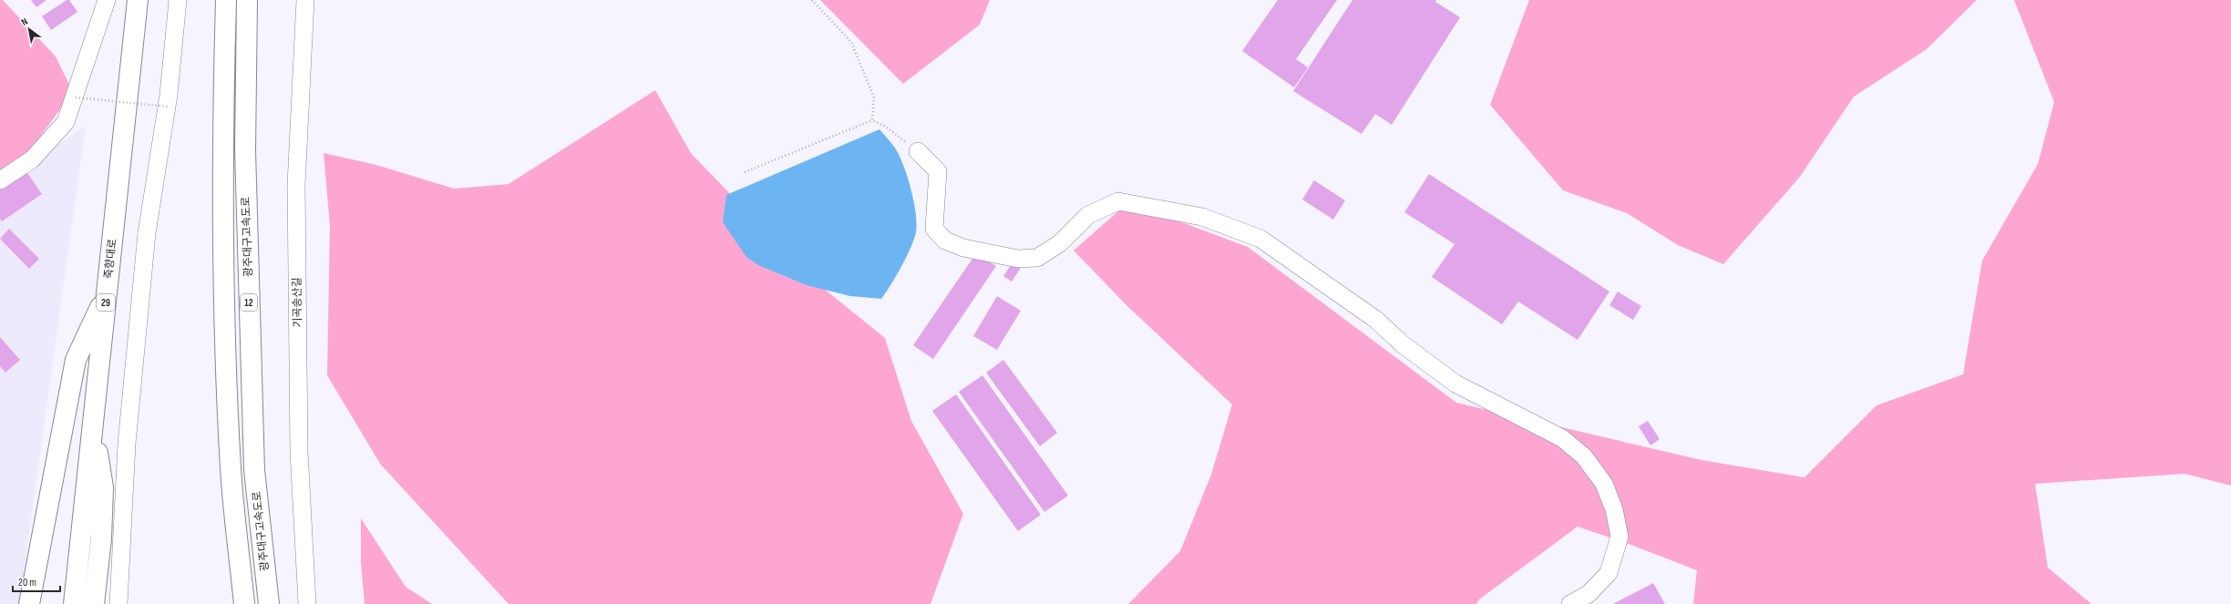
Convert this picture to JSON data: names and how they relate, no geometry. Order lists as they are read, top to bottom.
{
  "streets": {
    "main road": [
      "광주대구고속도로",
      "죽향대로",
      "29",
      "12"
    ],
    "street": ["기곡송산길"]
  },
  "scale_bar": "20 m",
  "north": "top left"
}
